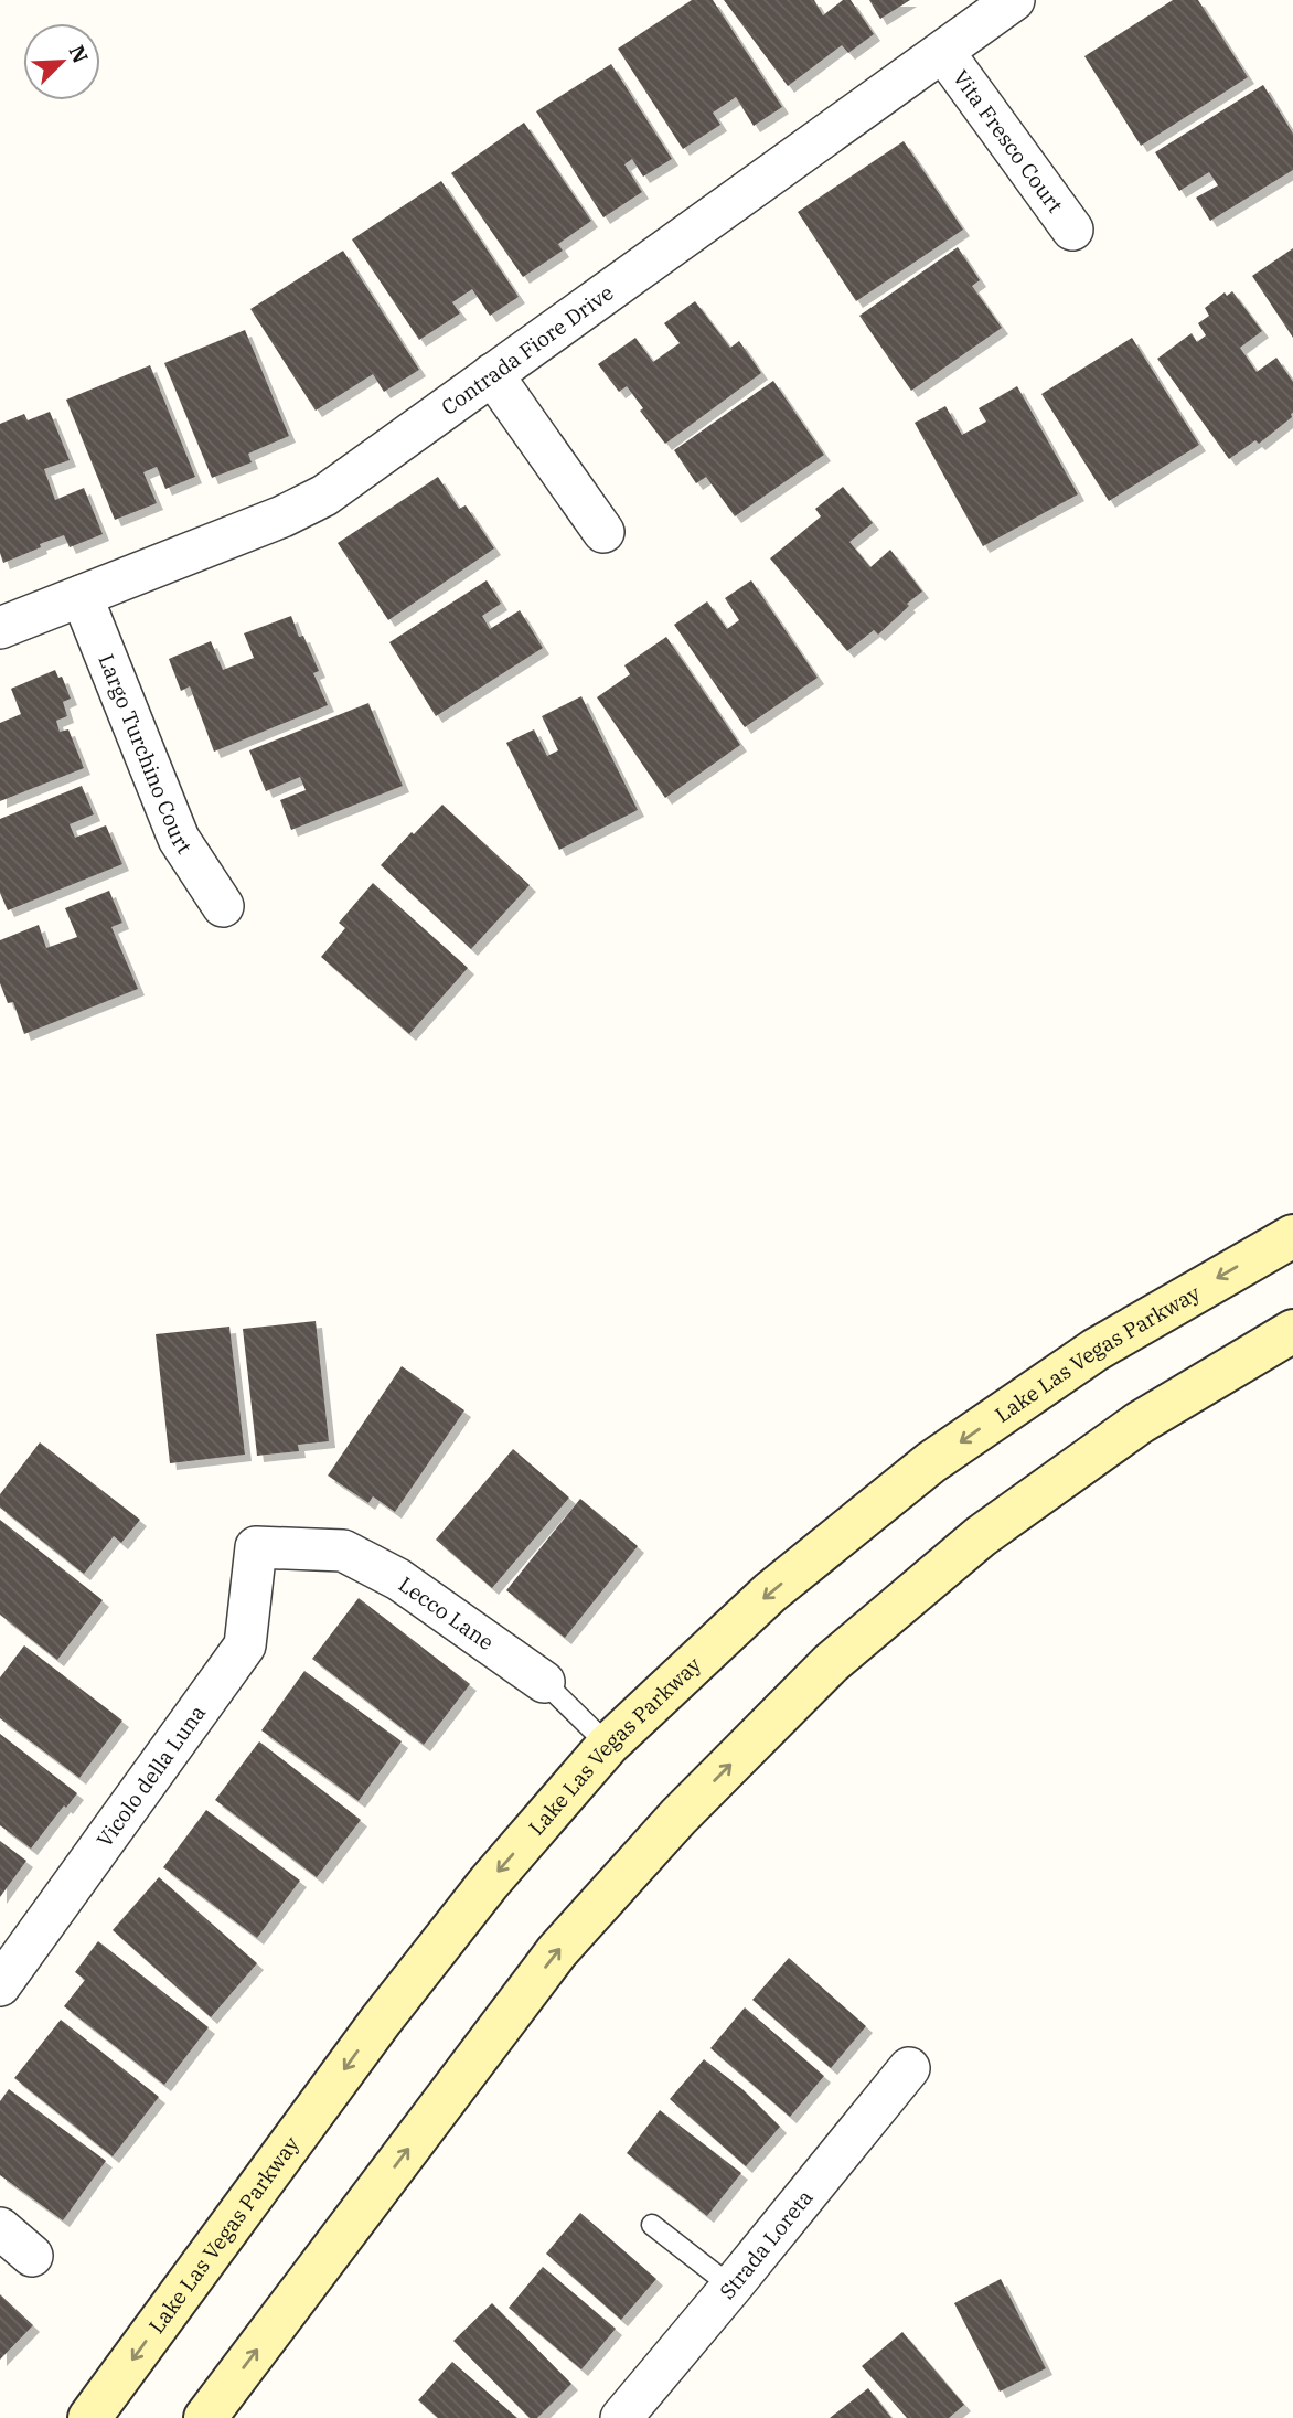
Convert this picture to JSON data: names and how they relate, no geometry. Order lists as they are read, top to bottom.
{
  "streets": {
    "main road": ["Lake Las Vegas Parkway"],
    "street": [
      "Vita Fresco Court",
      "Contrada Fiore Drive",
      "Largo Turchino Court",
      "Lecco Lane",
      "Vicolo della Luna",
      "Strada Loreta"
    ]
  },
  "crossings": [
    ["Vita Fresco Court", "Contrada Fiore Drive"],
    ["Contrada Fiore Drive", "Largo Turchino Court"],
    ["Lake Las Vegas Parkway", "Lecco Lane"],
    ["Lecco Lane", "Vicolo della Luna"]
  ],
  "north": "top right"
}
